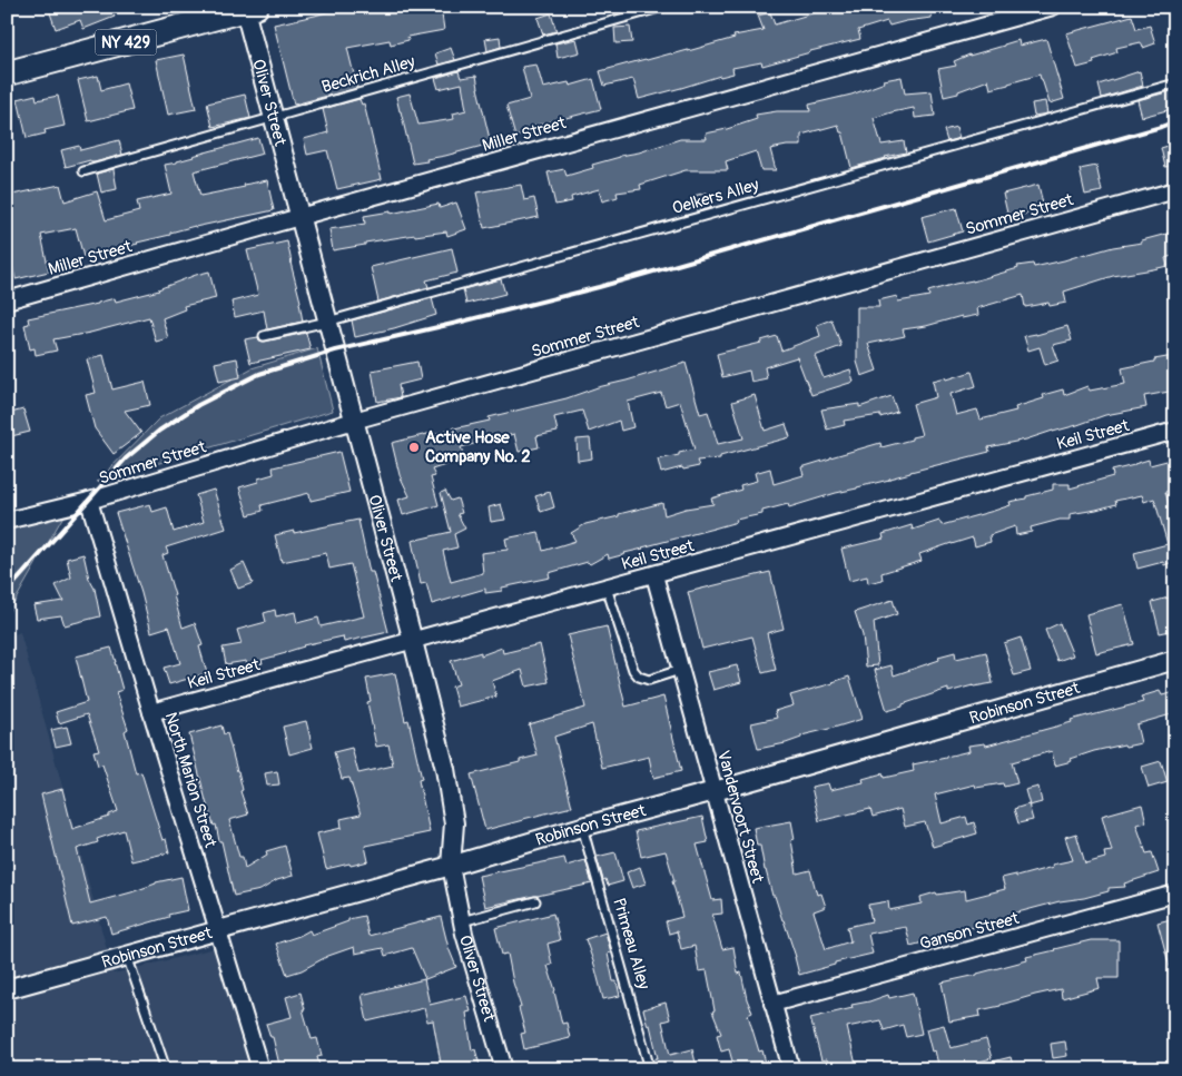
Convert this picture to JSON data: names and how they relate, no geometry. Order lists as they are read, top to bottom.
{
  "streets": {
    "main road": ["NY 429"],
    "street": [
      "Oliver Street",
      "Miller Street",
      "Sommer Street",
      "Keil Street",
      "Robinson Street",
      "North Marion Street",
      "Vandervoort Street",
      "Ganson Street"
    ],
    "lane": ["Beckrich Alley", "Oelkers Alley", "Primeau Alley"]
  },
  "crossings": [
    ["NY 429", "Oliver Street"],
    ["Beckrich Alley", "Oliver Street"],
    ["Oliver Street", "Miller Street"],
    ["Oliver Street", "Oelkers Alley"],
    ["Oliver Street", "Sommer Street"],
    ["Oliver Street", "Keil Street"],
    ["Oliver Street", "Robinson Street"],
    ["Sommer Street", "North Marion Street"],
    ["Keil Street", "North Marion Street"],
    ["Keil Street", "Vandervoort Street"],
    ["Robinson Street", "North Marion Street"],
    ["Robinson Street", "Vandervoort Street"],
    ["Robinson Street", "Primeau Alley"],
    ["Vandervoort Street", "Ganson Street"]
  ],
  "places": ["Active Hose Company No. 2"]
}
